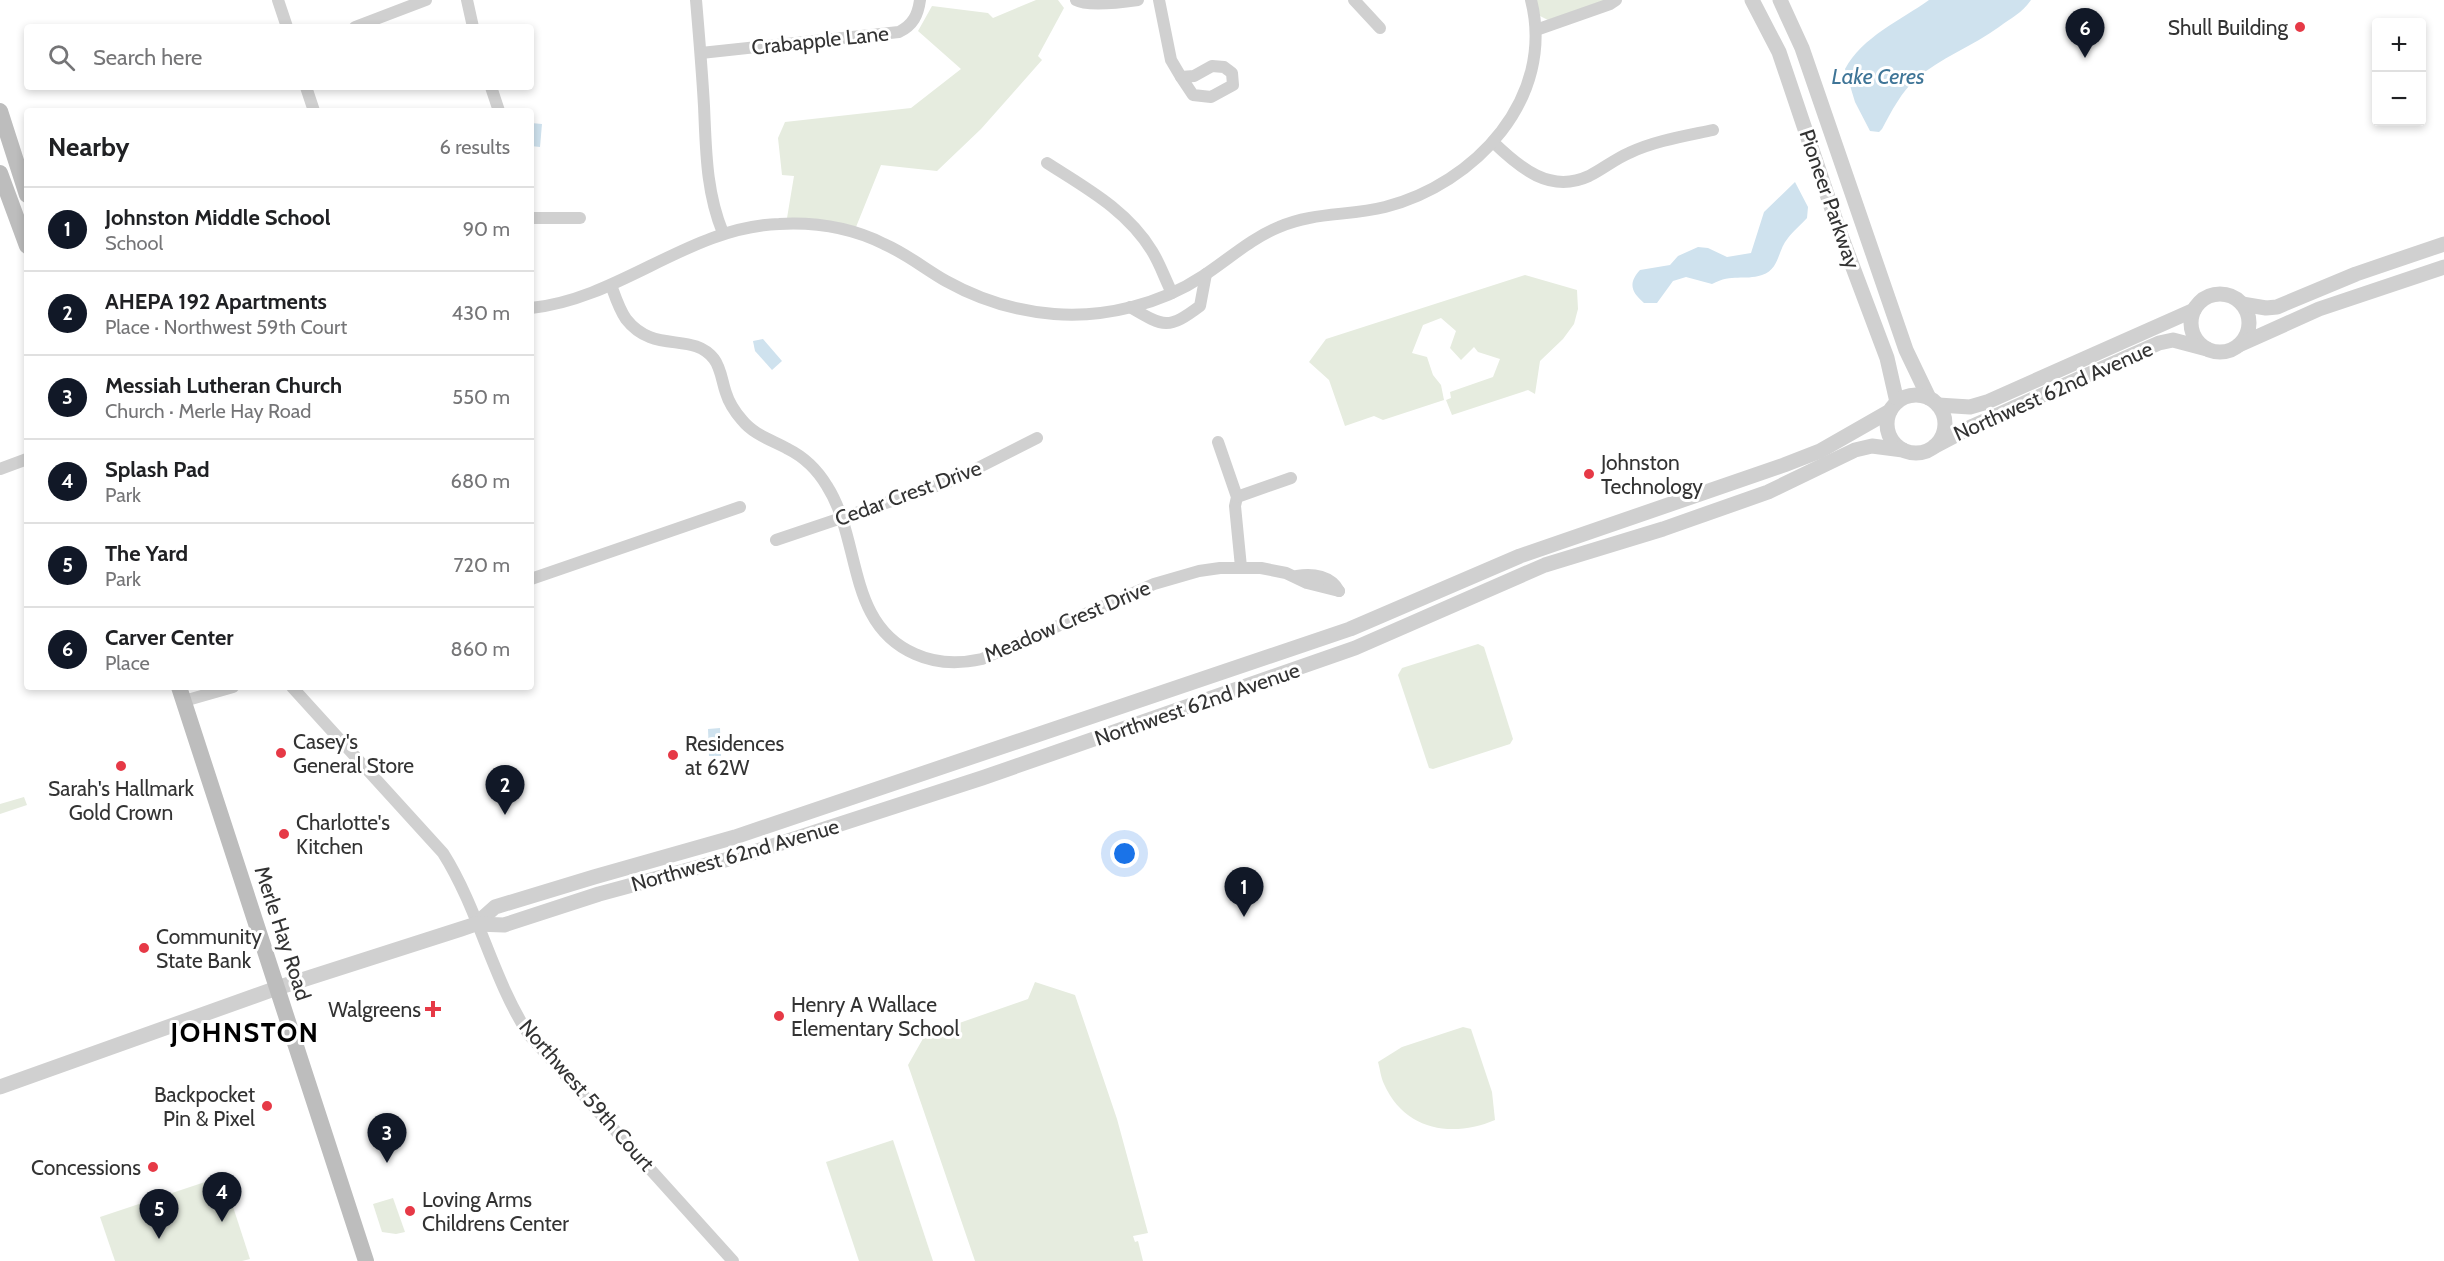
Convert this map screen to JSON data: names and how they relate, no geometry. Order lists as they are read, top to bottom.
{
  "streets": {
    "main road": ["Merle Hay Road"],
    "street": [
      "Crabapple Lane",
      "Pioneer Parkway",
      "Northwest 62nd Avenue",
      "Cedar Crest Drive",
      "Meadow Crest Drive",
      "Northwest 59th Court"
    ]
  },
  "crossings": [
    ["Pioneer Parkway", "Northwest 62nd Avenue"],
    ["Northwest 62nd Avenue", "Merle Hay Road"],
    ["Northwest 62nd Avenue", "Northwest 59th Court"],
    ["Cedar Crest Drive", "Meadow Crest Drive"]
  ],
  "districts": ["JOHNSTON"],
  "water": ["Lake Ceres"],
  "places": {
    "other": [
      "Shull Building",
      "Johnston Technology",
      "Casey's General Store",
      "Residences at 62W",
      "Sarah's Hallmark Gold Crown",
      "Charlotte's Kitchen",
      "Community State Bank",
      "Henry A Wallace Elementary School",
      "Backpocket Pin & Pixel",
      "Concessions",
      "Loving Arms Childrens Center"
    ],
    "health": ["Walgreens"]
  },
  "page": {
    "pins": [
      "6",
      "2",
      "1",
      "3",
      "4",
      "5"
    ],
    "map_buttons": ["+", "−"],
    "search": "Search here",
    "heading": ["Nearby", "6 results"],
    "list": [
      {
        "mark": "1",
        "name": "Johnston Middle School",
        "note": "School",
        "value": "90 m"
      },
      {
        "mark": "2",
        "name": "AHEPA 192 Apartments",
        "note": "Place · Northwest 59th Court",
        "value": "430 m"
      },
      {
        "mark": "3",
        "name": "Messiah Lutheran Church",
        "note": "Church · Merle Hay Road",
        "value": "550 m"
      },
      {
        "mark": "4",
        "name": "Splash Pad",
        "note": "Park",
        "value": "680 m"
      },
      {
        "mark": "5",
        "name": "The Yard",
        "note": "Park",
        "value": "720 m"
      },
      {
        "mark": "6",
        "name": "Carver Center",
        "note": "Place",
        "value": "860 m"
      }
    ]
  }
}
